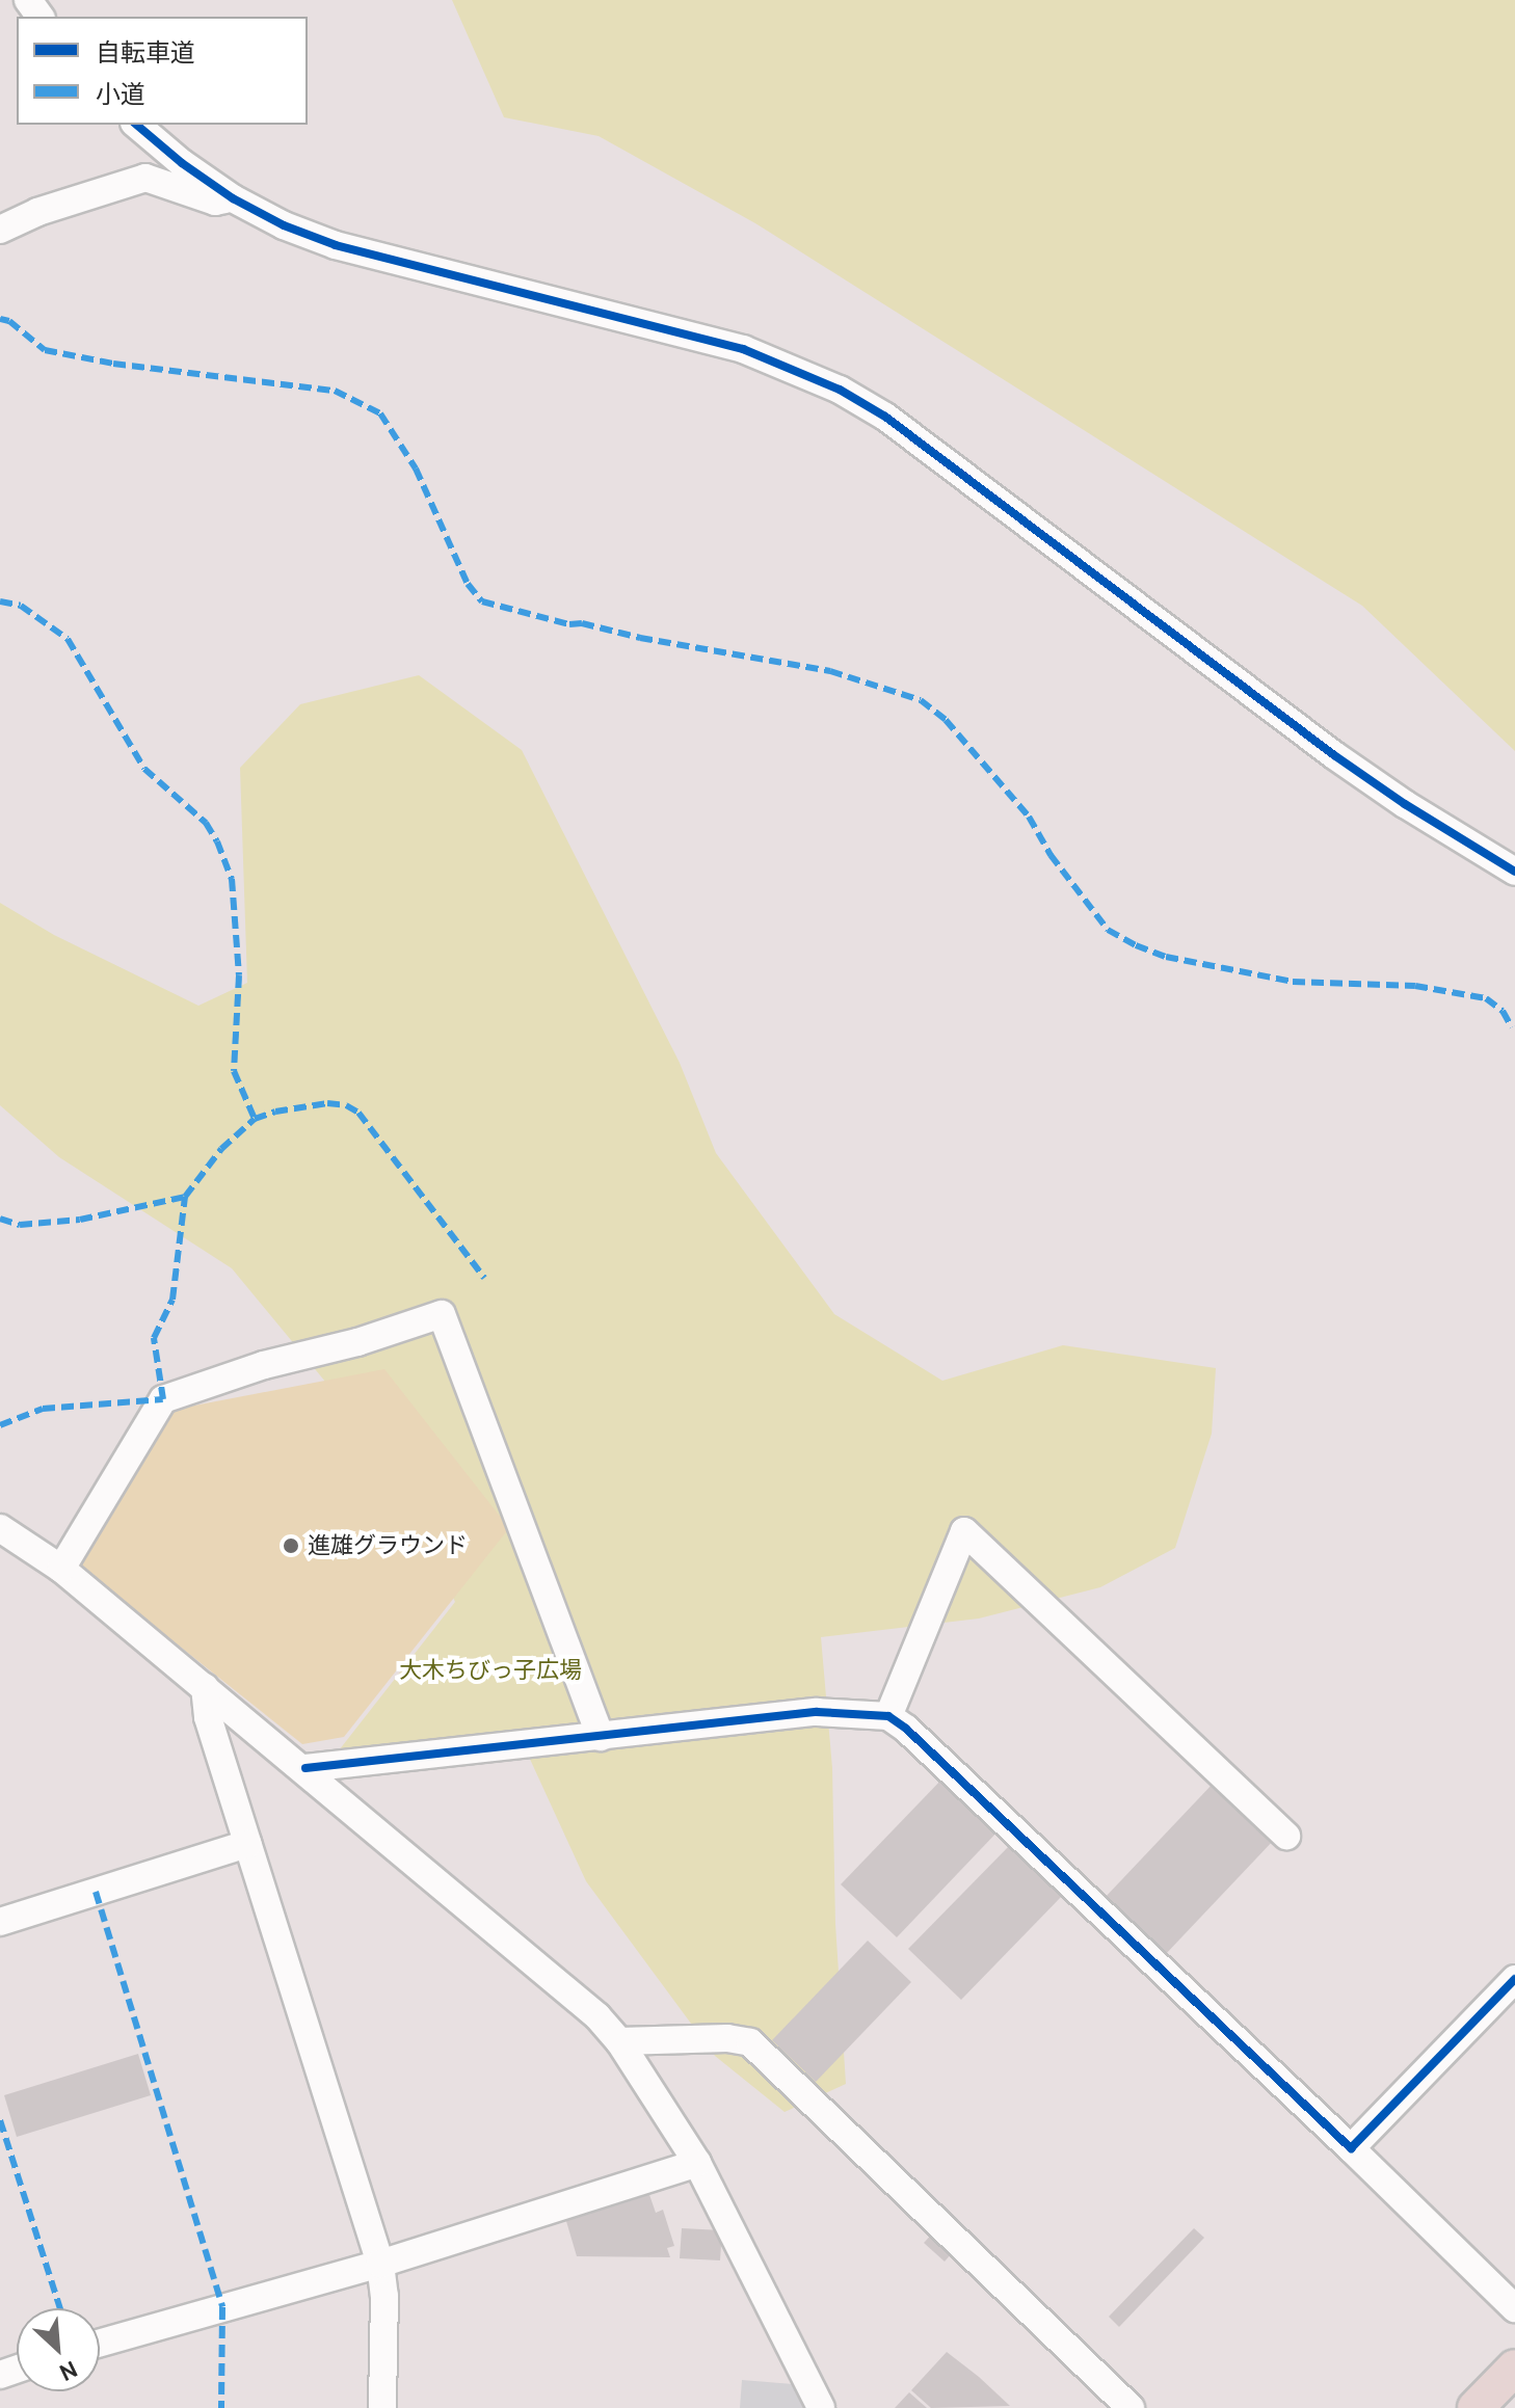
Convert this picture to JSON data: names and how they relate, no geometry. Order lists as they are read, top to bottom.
{
  "parks": ["大木ちびっ子広場"],
  "places": ["進雄グラウンド"],
  "legend": ["自転車道", "小道"],
  "north": "bottom right"
}
